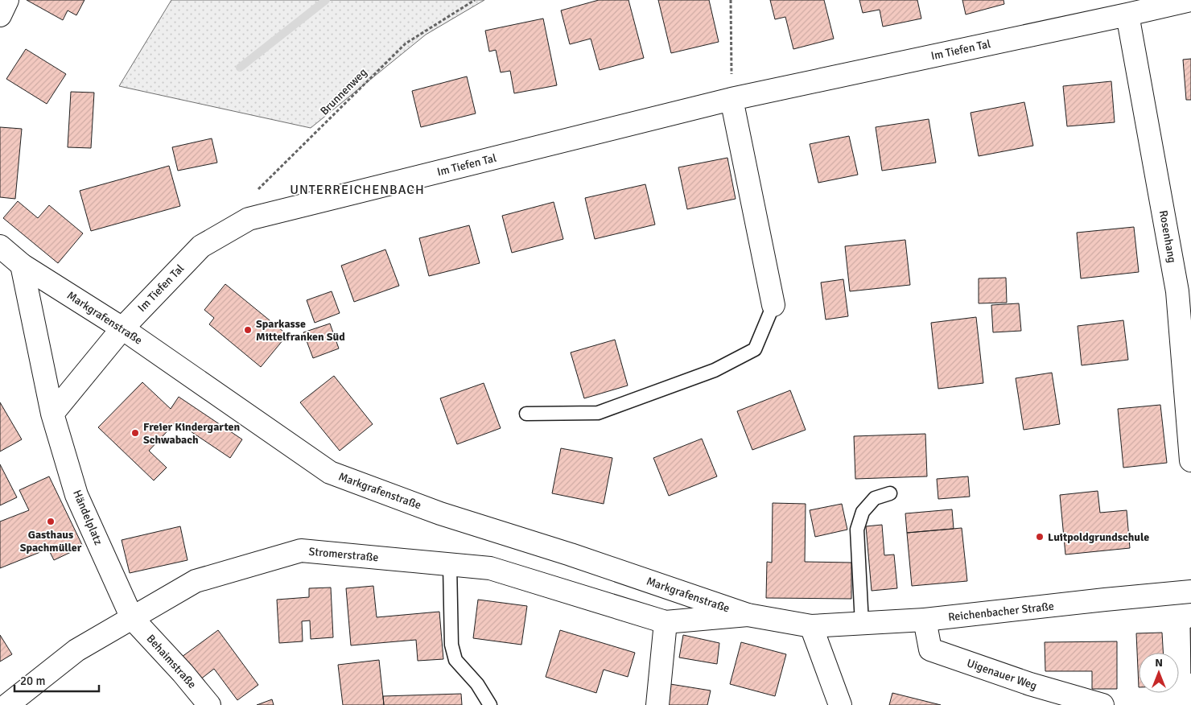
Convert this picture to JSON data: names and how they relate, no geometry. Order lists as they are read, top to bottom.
{
  "streets": {
    "street": [
      "Im Tiefen Tal",
      "Rosenhang",
      "Markgrafenstraße",
      "Händelplatz",
      "Stromerstraße",
      "Reichenbacher Straße",
      "Behaimstraße",
      "Uigenauer Weg"
    ],
    "path": ["Brunnenweg"]
  },
  "crossings": [
    ["Im Tiefen Tal", "Brunnenweg"],
    ["Im Tiefen Tal", "Rosenhang"],
    ["Im Tiefen Tal", "Markgrafenstraße"],
    ["Markgrafenstraße", "Händelplatz"],
    ["Markgrafenstraße", "Stromerstraße"],
    ["Markgrafenstraße", "Reichenbacher Straße"],
    ["Händelplatz", "Stromerstraße"],
    ["Händelplatz", "Behaimstraße"],
    ["Stromerstraße", "Behaimstraße"],
    ["Reichenbacher Straße", "Uigenauer Weg"]
  ],
  "districts": ["UNTERREICHENBACH"],
  "places": [
    "Sparkasse Mittelfranken Süd",
    "Freier Kindergarten Schwabach",
    "Gasthaus Spachmüller",
    "Luitpoldgrundschule"
  ],
  "scale_bar": "20 m",
  "north": "top"
}
